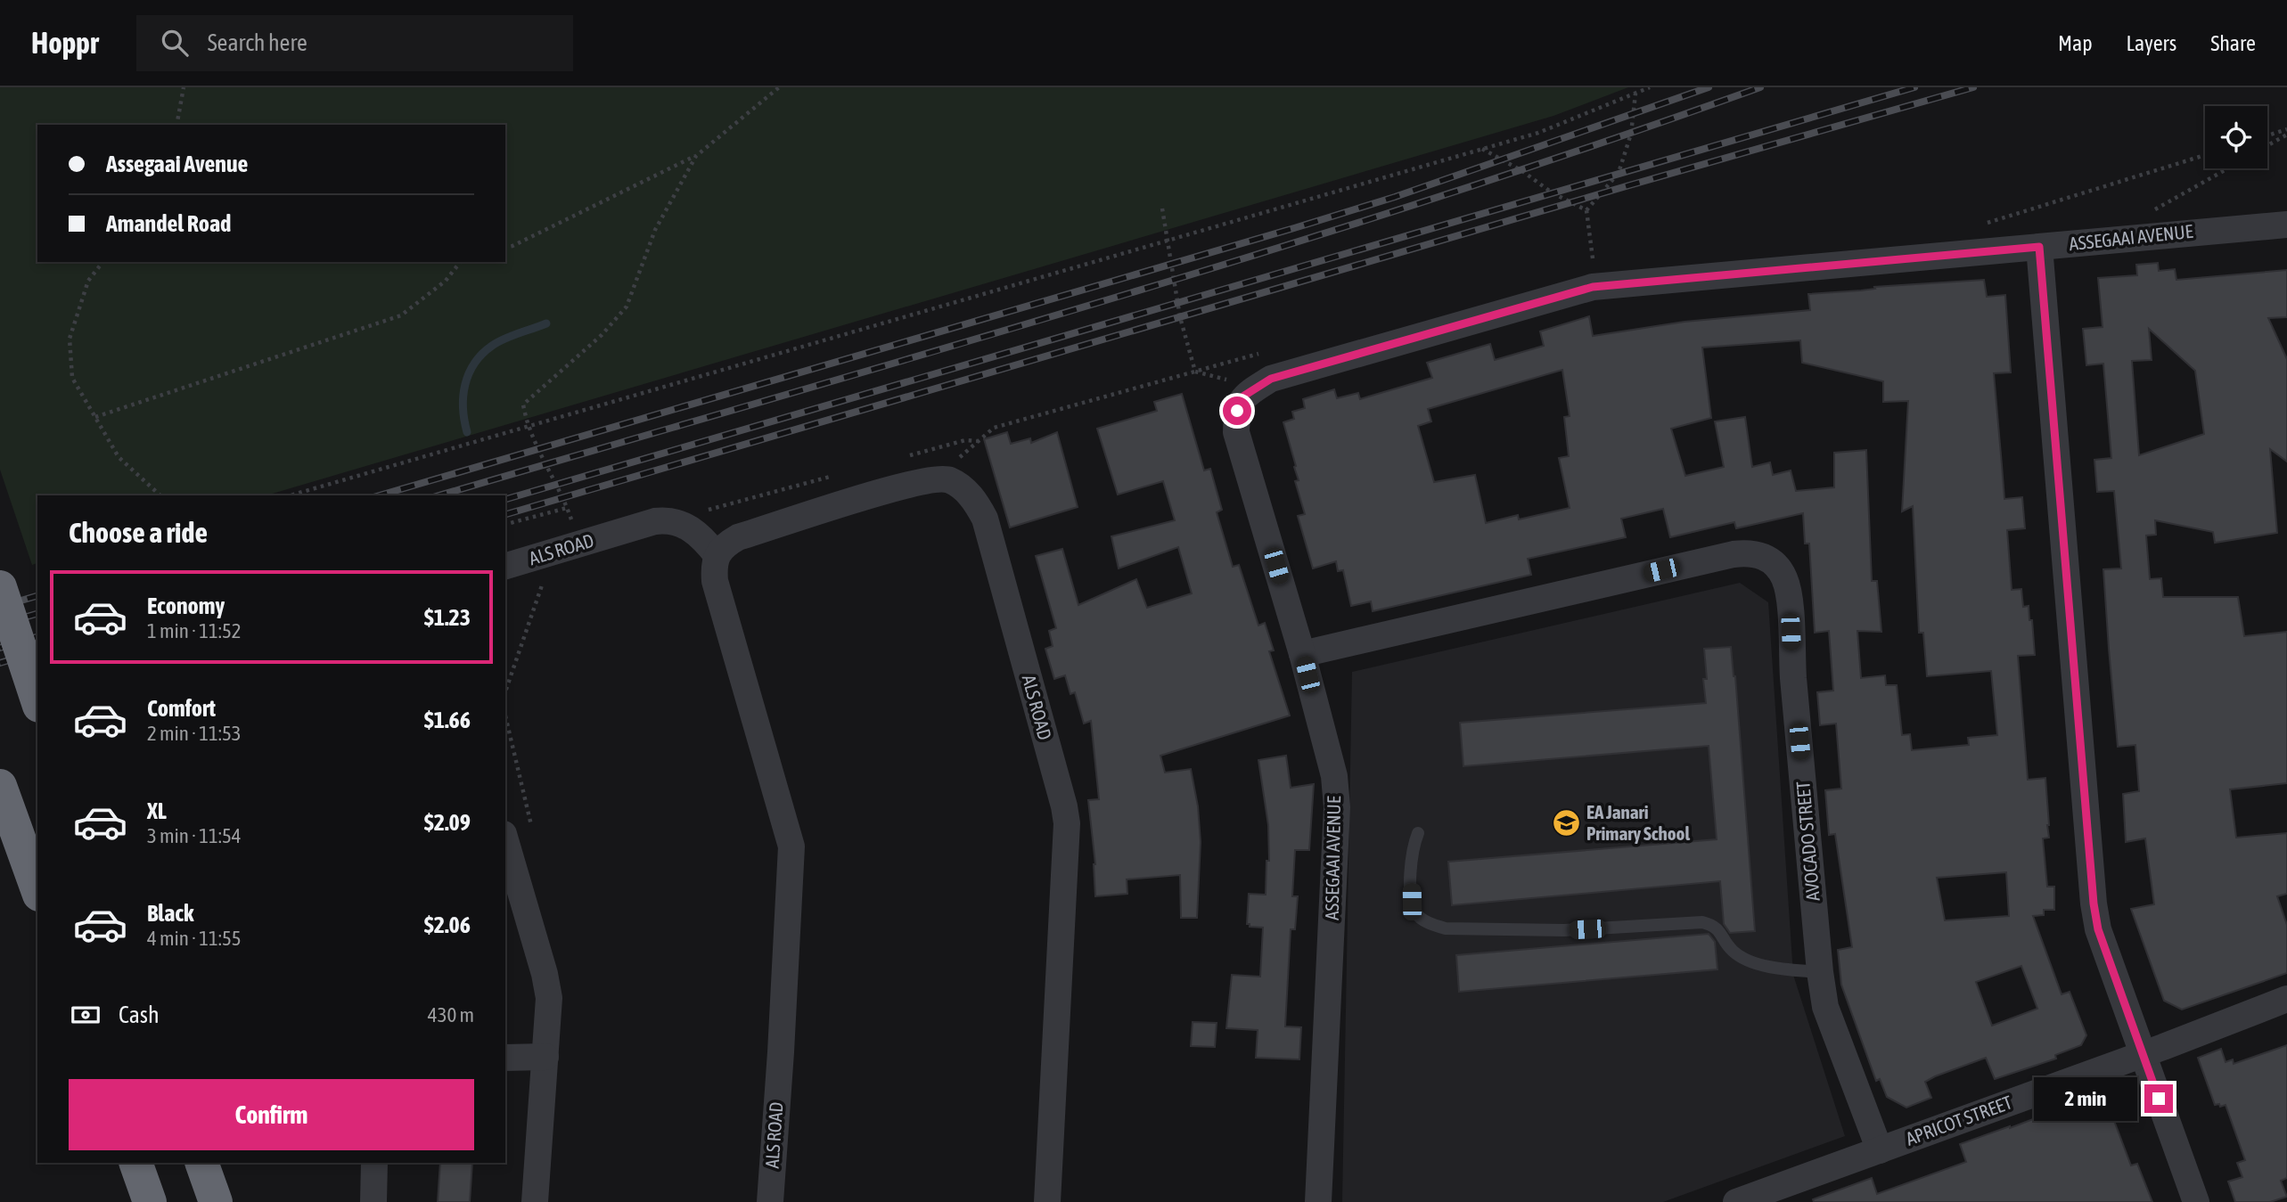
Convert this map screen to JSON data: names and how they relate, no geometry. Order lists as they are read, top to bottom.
{
  "streets": {
    "street": [
      "ASSEGAAI AVENUE",
      "ALS ROAD",
      "AVOCADO STREET",
      "APRICOT STREET"
    ]
  },
  "crossings": [
    ["ASSEGAAI AVENUE", "AVOCADO STREET"],
    ["AVOCADO STREET", "APRICOT STREET"]
  ],
  "places": {
    "school or university": ["EA Janari Primary School"]
  },
  "page": {
    "header": "Hoppr",
    "search": "Search here",
    "nav": ["Map", "Layers", "Share"],
    "banner": ["Assegaai Avenue", "Amandel Road"],
    "heading": "Choose a ride",
    "list": [
      {
        "name": "Economy",
        "note": "1 min · 11:52",
        "value": "$1.23"
      },
      {
        "name": "Comfort",
        "note": "2 min · 11:53",
        "value": "$1.66"
      },
      {
        "name": "XL",
        "note": "3 min · 11:54",
        "value": "$2.09"
      },
      {
        "name": "Black",
        "note": "4 min · 11:55",
        "value": "$2.06"
      }
    ],
    "pay": ["Cash", "430 m"],
    "buttons": "Confirm",
    "bubble": "2 min"
  }
}
